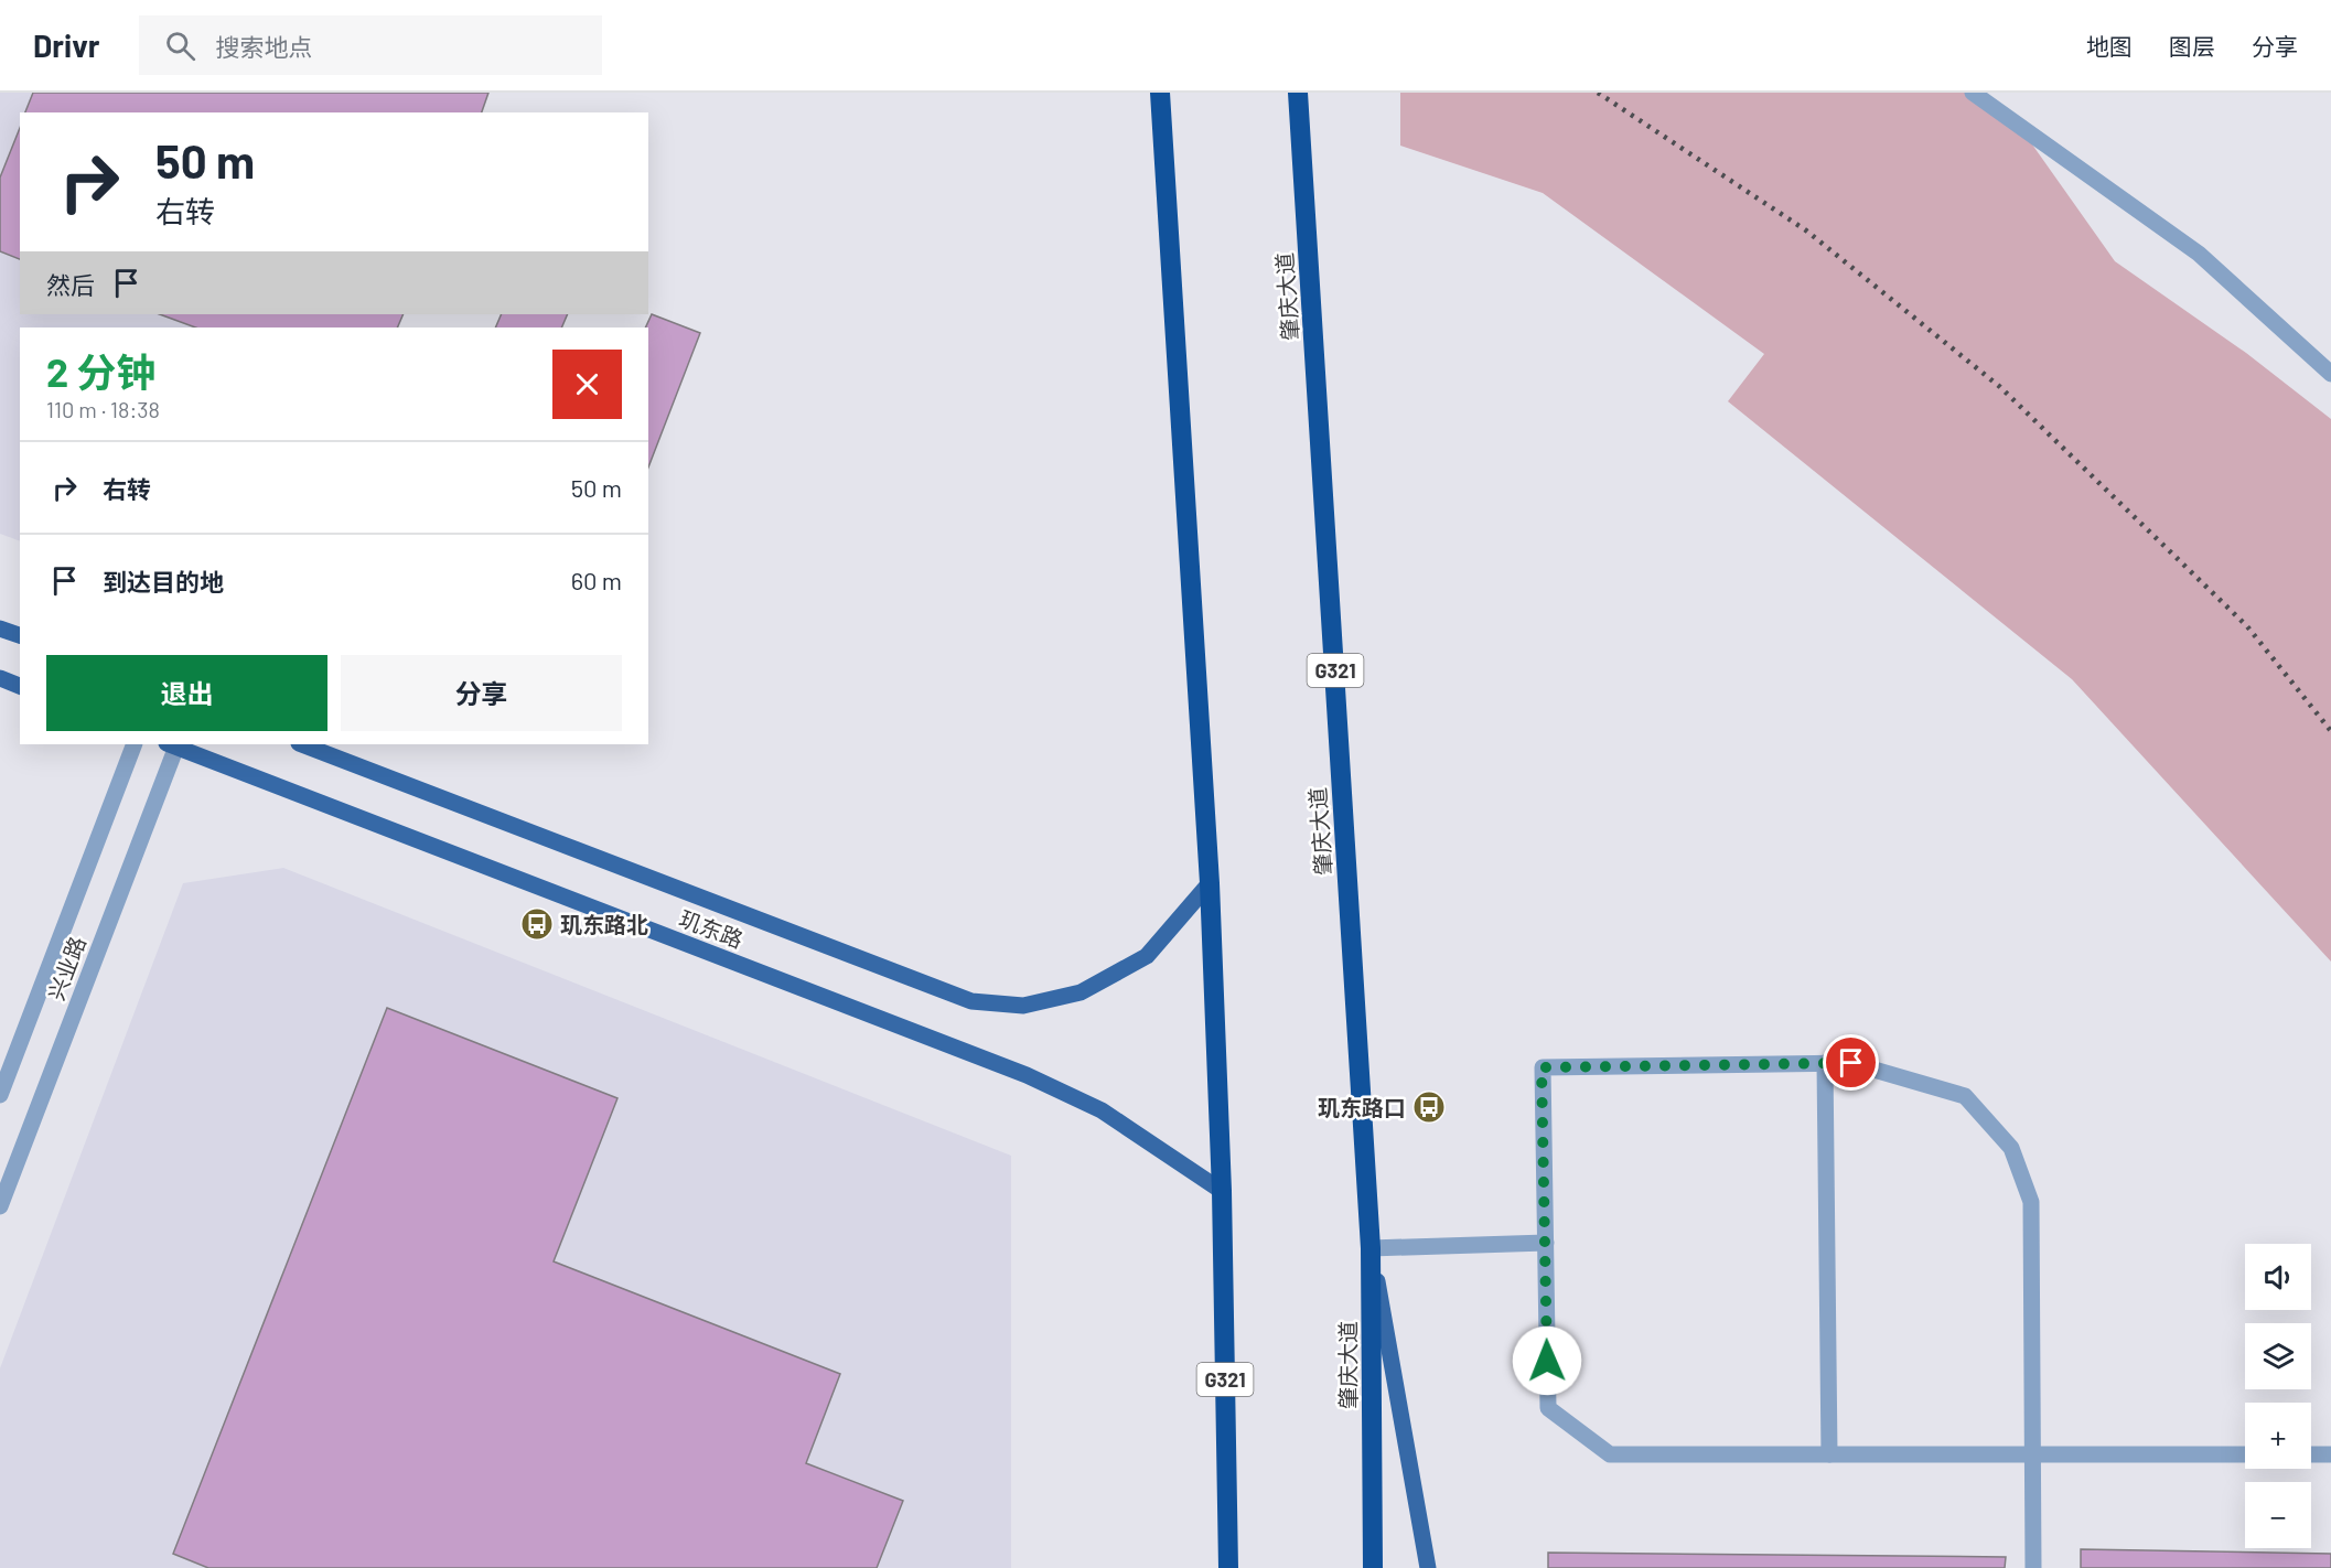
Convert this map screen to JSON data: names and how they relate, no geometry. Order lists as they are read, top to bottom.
{
  "streets": {
    "highway": ["肇庆大道", "G321"],
    "main road": ["玑东路"],
    "street": ["兴业路"]
  },
  "crossings": [
    ["G321", "玑东路"],
    ["玑东路", "兴业路"]
  ],
  "places": {
    "bus stop": ["玑东路北", "玑东路口"]
  },
  "page": {
    "header": "Drivr",
    "search": "搜索地点",
    "nav": ["地图", "图层", "分享"],
    "turn": ["50 m", "右转"],
    "then": "然后",
    "heading": ["2 分钟", "110 m · 18:38"],
    "list": [
      {
        "name": "右转",
        "value": "50 m"
      },
      {
        "name": "到达目的地",
        "value": "60 m"
      }
    ],
    "buttons": ["退出", "分享"],
    "map_buttons": ["+", "−"]
  }
}
